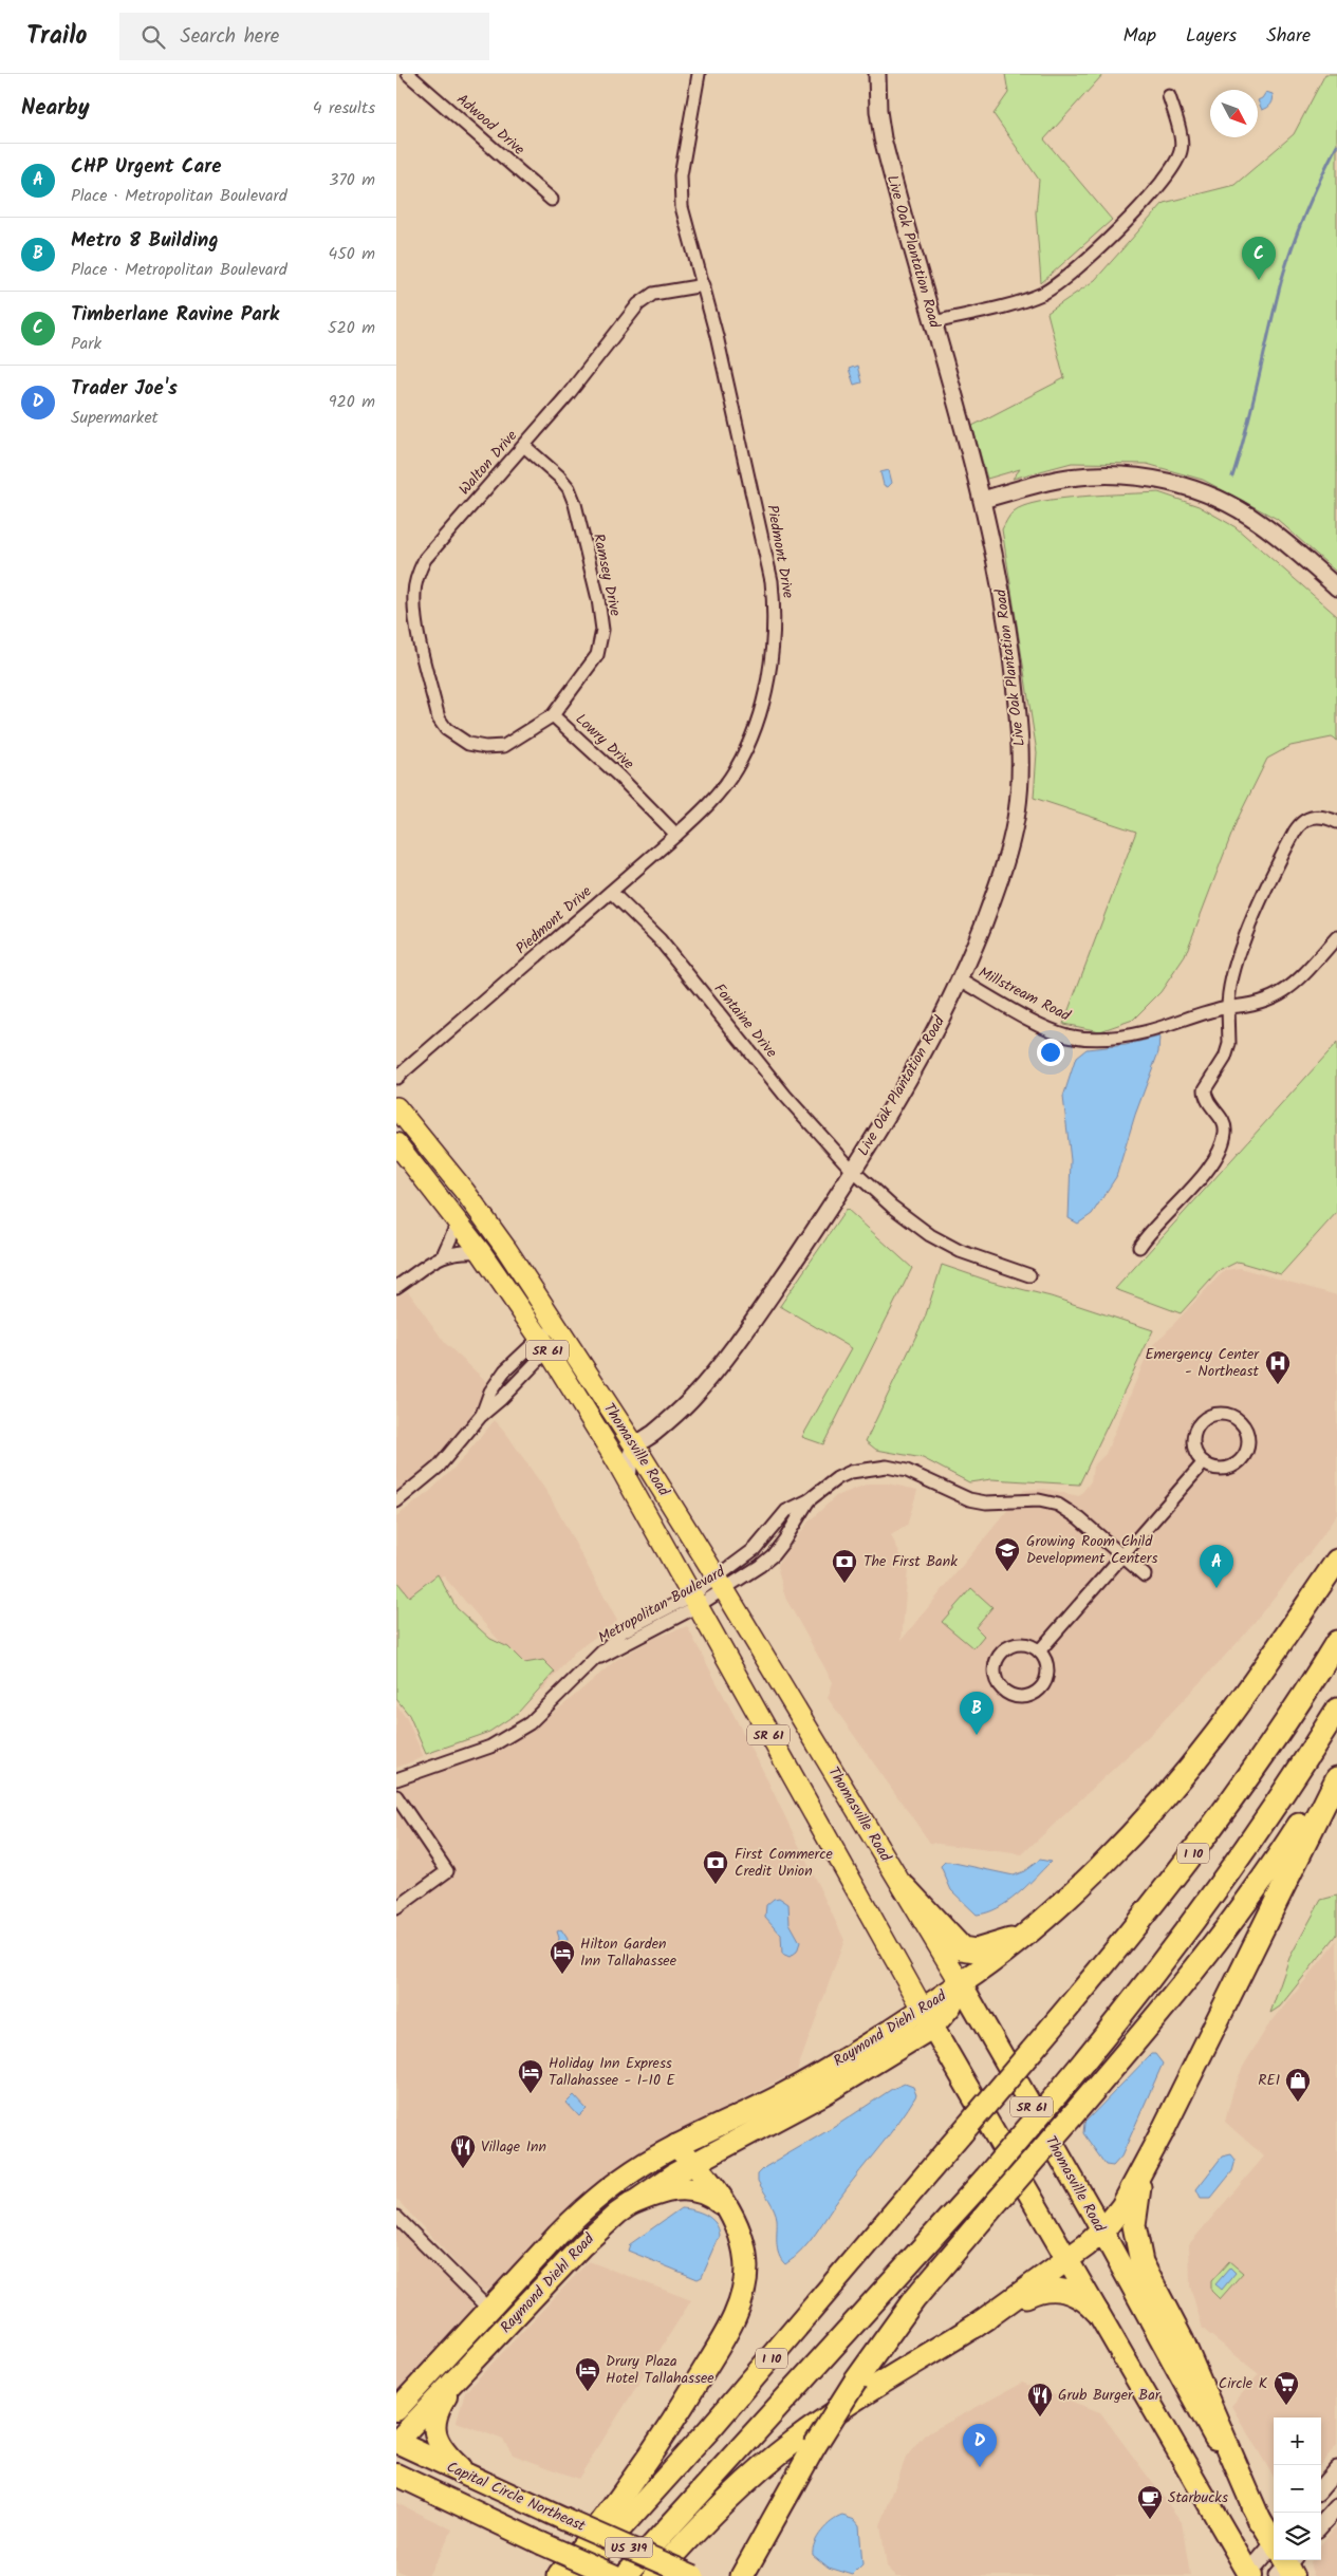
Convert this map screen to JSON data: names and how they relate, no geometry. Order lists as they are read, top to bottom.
{
  "streets": {
    "highway": [
      "SR 61",
      "Thomasville Road",
      "I 10",
      "Raymond Diehl Road",
      "Capital Circle Northeast",
      "US 319"
    ],
    "street": [
      "Adwood Drive",
      "Live Oak Plantation Road",
      "Walton Drive",
      "Piedmont Drive",
      "Ramsey Drive",
      "Lowry Drive",
      "Millstream Road",
      "Fontaine Drive",
      "Metropolitan Boulevard"
    ]
  },
  "crossings": [
    ["Live Oak Plantation Road", "Millstream Road"],
    ["Live Oak Plantation Road", "Fontaine Drive"],
    ["Live Oak Plantation Road", "Thomasville Road"],
    ["Walton Drive", "Piedmont Drive"],
    ["Walton Drive", "Ramsey Drive"],
    ["Walton Drive", "Lowry Drive"],
    ["Piedmont Drive", "Lowry Drive"],
    ["Piedmont Drive", "Fontaine Drive"],
    ["Ramsey Drive", "Lowry Drive"],
    ["Thomasville Road", "Metropolitan Boulevard"],
    ["Thomasville Road", "Raymond Diehl Road"],
    ["Raymond Diehl Road", "Capital Circle Northeast"]
  ],
  "places": {
    "hospital": ["Emergency Center - Northeast"],
    "school or university": ["Growing Room Child Development Centers"],
    "bank": ["The First Bank", "First Commerce Credit Union"],
    "hotel": ["Hilton Garden Inn Tallahassee", "Holiday Inn Express Tallahassee - I-10 E", "Drury Plaza Hotel Tallahassee"],
    "shop": ["REI"],
    "restaurant": ["Village Inn", "Grub Burger Bar"],
    "supermarket": ["Circle K"],
    "cafe": ["Starbucks"]
  },
  "north": "bottom right",
  "page": {
    "header": "Trailo",
    "search": "Search here",
    "nav": ["Map", "Layers", "Share"],
    "heading": ["Nearby", "4 results"],
    "list": [
      {
        "mark": "A",
        "name": "CHP Urgent Care",
        "note": "Place · Metropolitan Boulevard",
        "value": "370 m"
      },
      {
        "mark": "B",
        "name": "Metro 8 Building",
        "note": "Place · Metropolitan Boulevard",
        "value": "450 m"
      },
      {
        "mark": "C",
        "name": "Timberlane Ravine Park",
        "note": "Park",
        "value": "520 m"
      },
      {
        "mark": "D",
        "name": "Trader Joe's",
        "note": "Supermarket",
        "value": "920 m"
      }
    ],
    "pins": [
      "C",
      "A",
      "B",
      "D"
    ],
    "map_buttons": ["+", "−"]
  }
}
